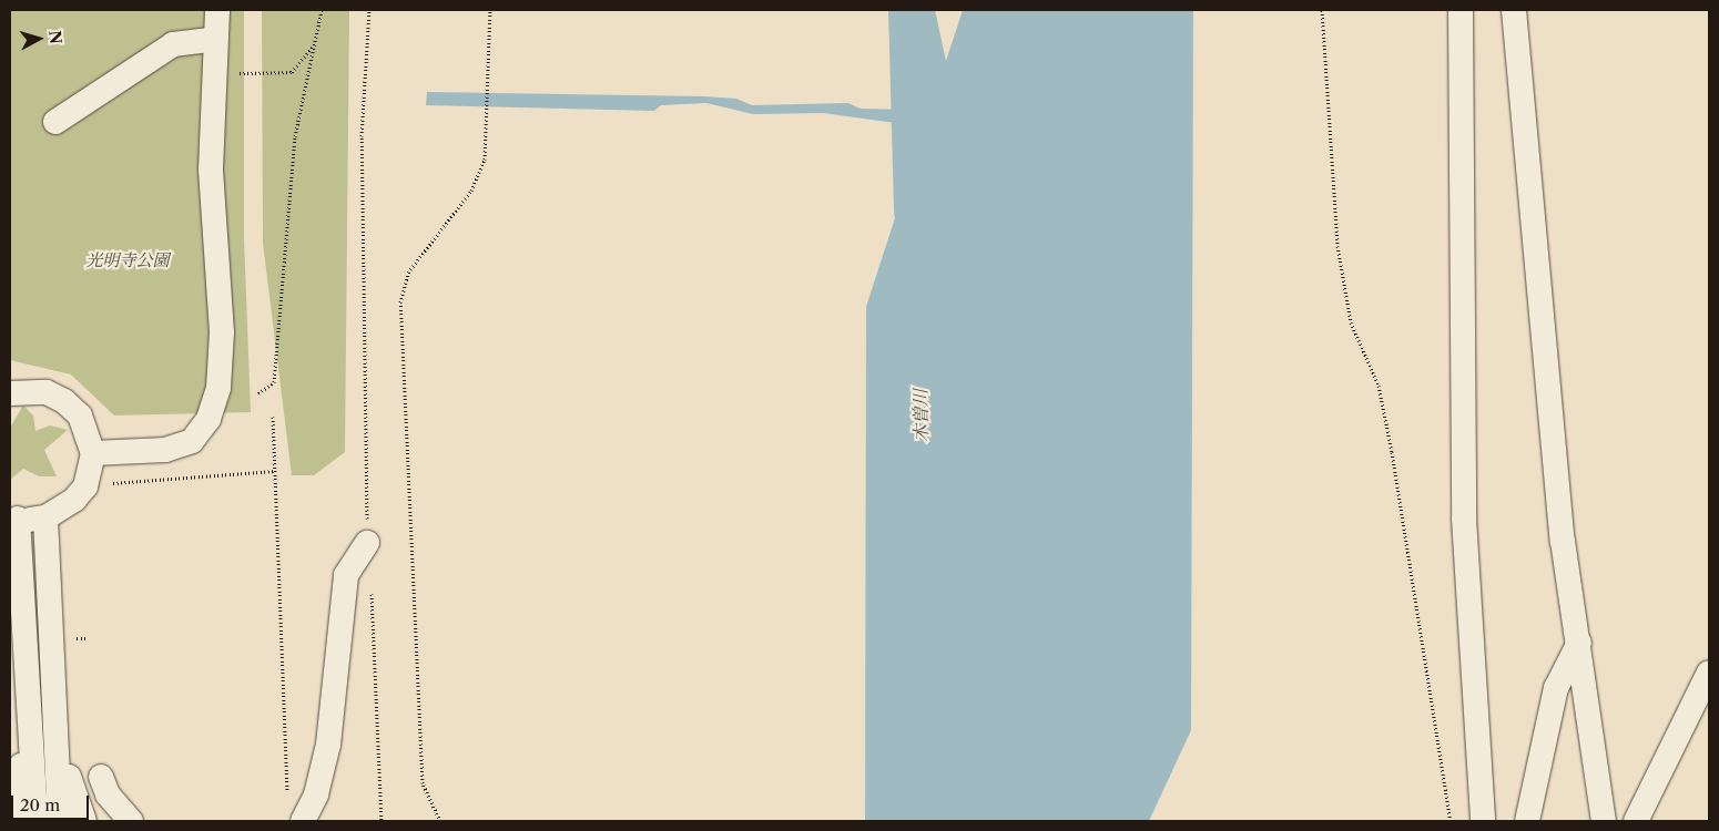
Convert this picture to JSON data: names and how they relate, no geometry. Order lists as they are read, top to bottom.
{
  "water": ["木曽川"],
  "parks": ["光明寺公園"],
  "scale_bar": "20 m",
  "north": "right"
}
